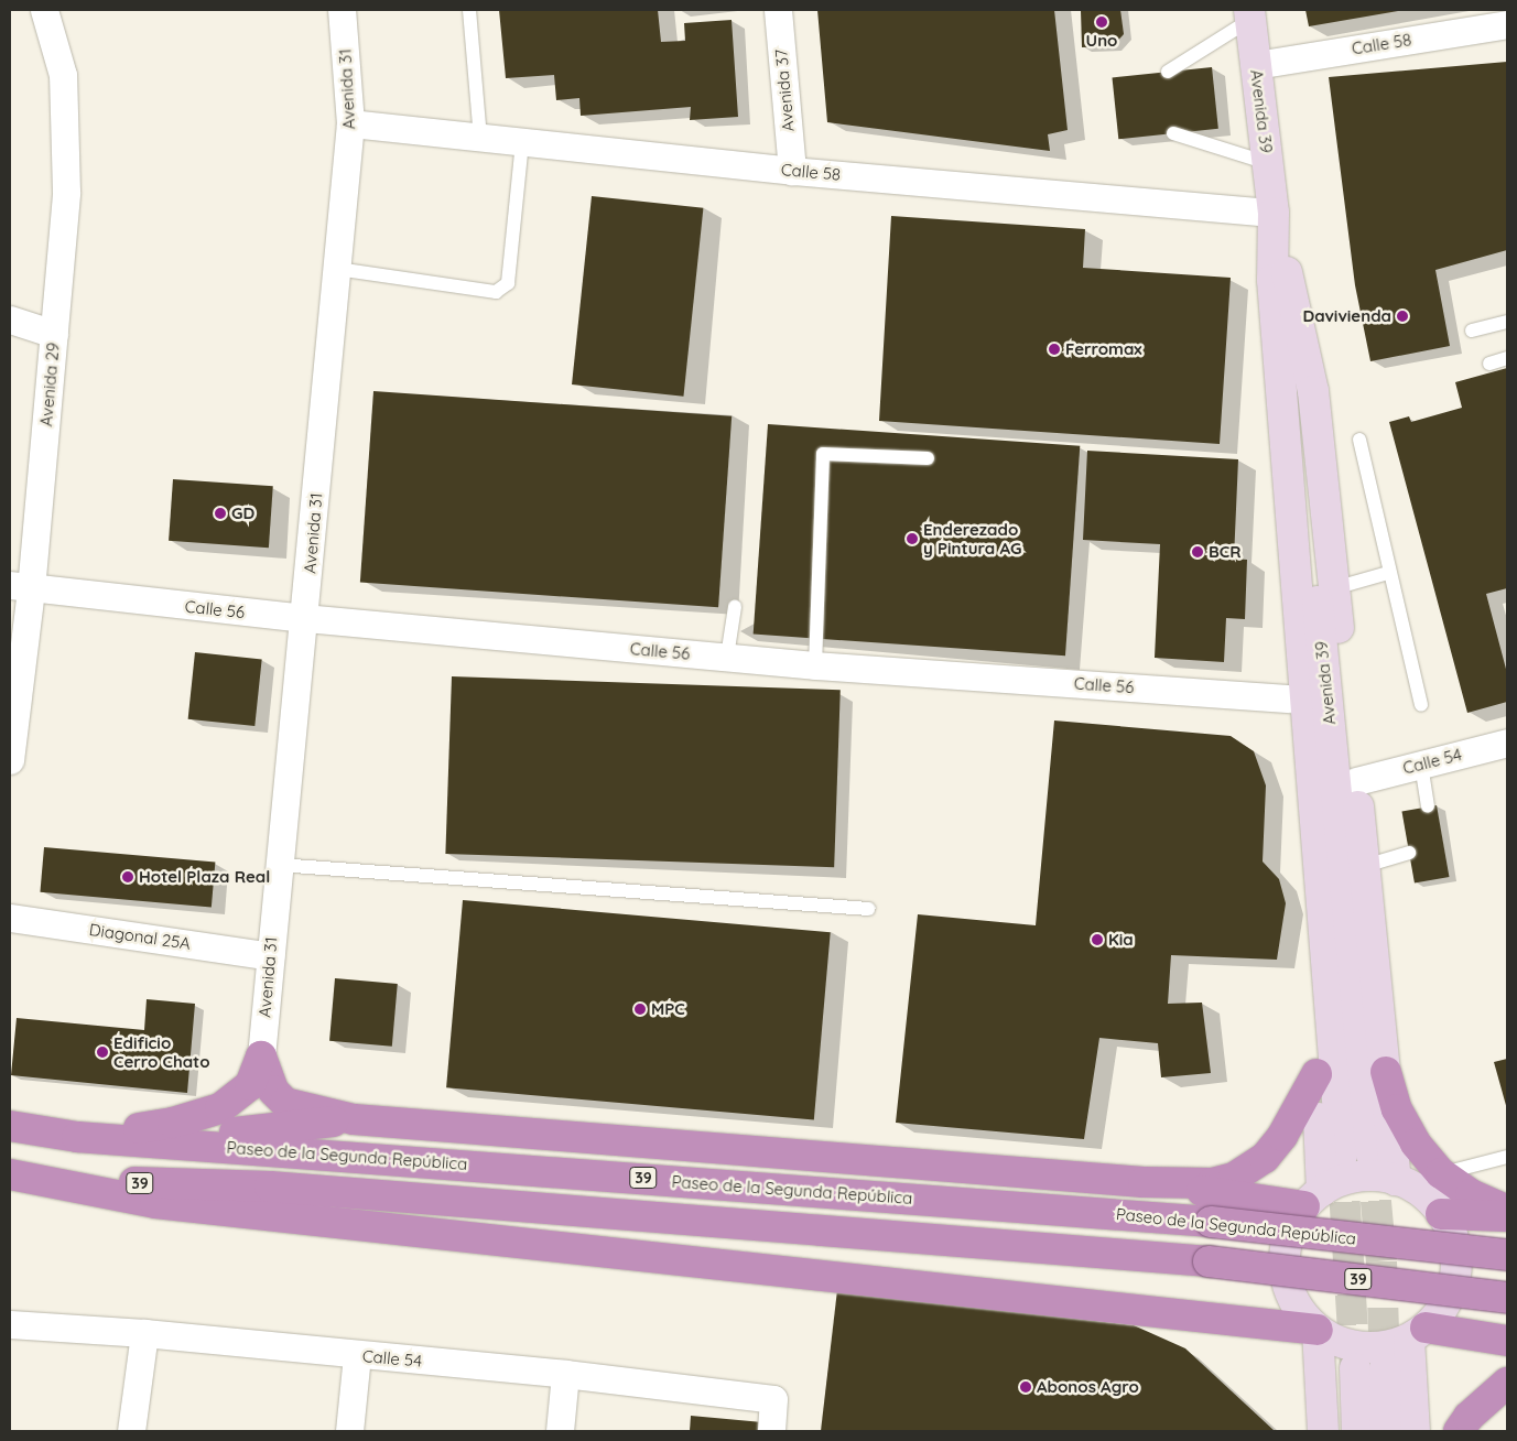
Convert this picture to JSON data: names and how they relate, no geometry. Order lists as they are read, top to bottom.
{
  "streets": {
    "highway": ["Paseo de la Segunda República", "39"],
    "main road": ["Avenida 39"],
    "street": [
      "Calle 58",
      "Avenida 31",
      "Avenida 37",
      "Avenida 29",
      "Calle 56",
      "Calle 54",
      "Diagonal 25A"
    ]
  },
  "crossings": [
    ["Calle 58", "Avenida 31"],
    ["Calle 58", "Avenida 37"],
    ["Calle 58", "Avenida 39"],
    ["Avenida 31", "Calle 56"],
    ["Avenida 31", "Diagonal 25A"],
    ["Avenida 29", "Calle 56"]
  ],
  "places": [
    "Uno",
    "Davivienda",
    "Ferromax",
    "GD",
    "Enderezado y Pintura AG",
    "BCR",
    "Hotel Plaza Real",
    "Kia",
    "MPC",
    "Edificio Cerro Chato",
    "Abonos Agro"
  ]
}
